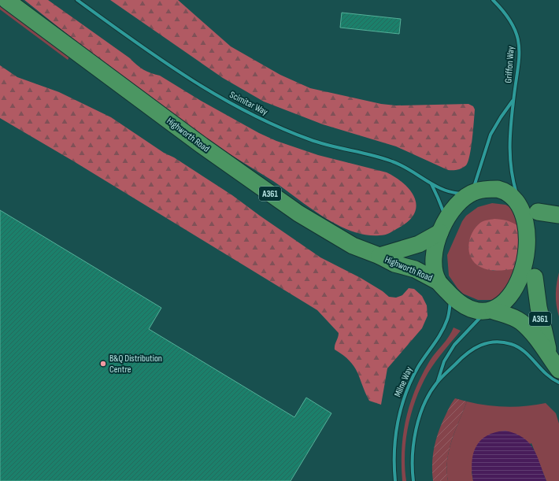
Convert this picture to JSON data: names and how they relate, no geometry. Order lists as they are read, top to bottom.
{
  "streets": {
    "main road": ["Highworth Road", "A361"],
    "street": ["Griffon Way", "Scimitar Way", "Milne Way"]
  },
  "crossings": [
    ["Griffon Way", "Scimitar Way"],
    ["Scimitar Way", "Highworth Road"]
  ],
  "places": ["B&Q Distribution Centre"]
}
